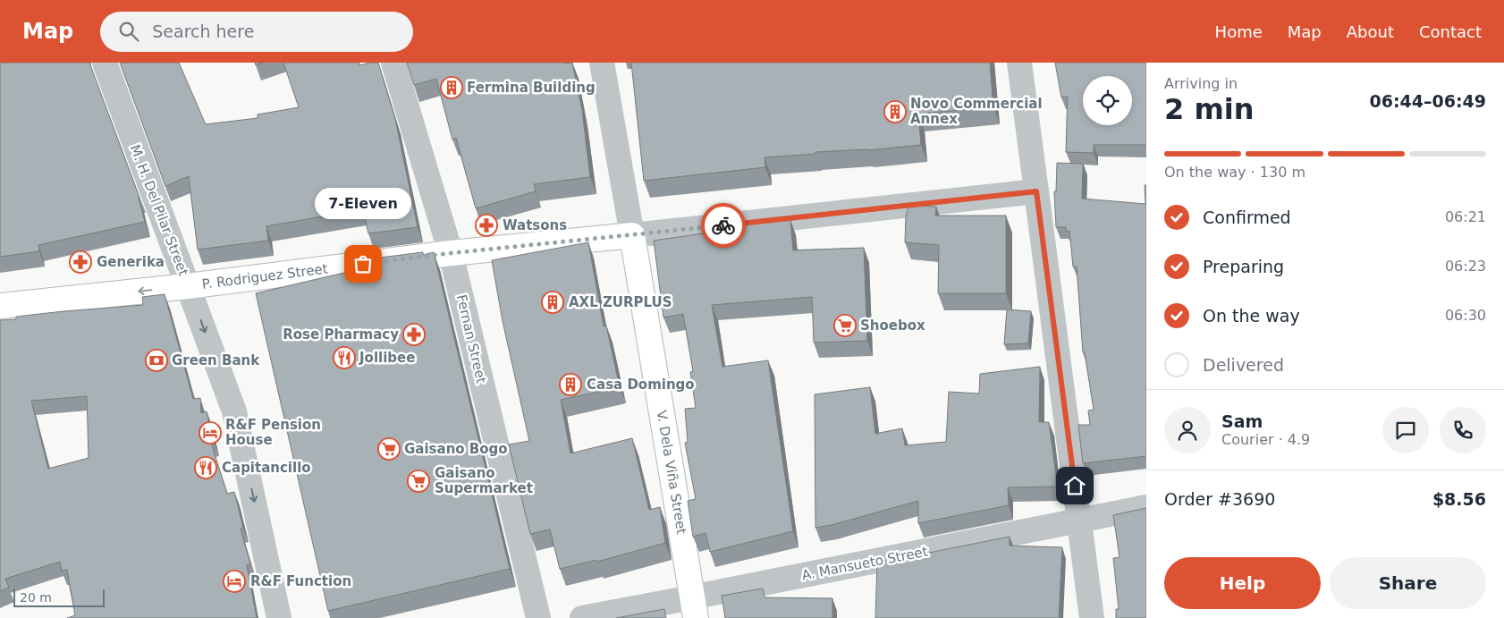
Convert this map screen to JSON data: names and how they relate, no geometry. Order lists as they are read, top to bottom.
{
  "streets": {
    "main road": ["P. Rodriguez Street", "V. Dela Viña Street"],
    "street": ["M. H. Del Pilar Street", "Fernan Street", "A. Mansueto Street"]
  },
  "crossings": [
    ["M. H. Del Pilar Street", "P. Rodriguez Street"],
    ["P. Rodriguez Street", "Fernan Street"],
    ["P. Rodriguez Street", "V. Dela Viña Street"],
    ["V. Dela Viña Street", "A. Mansueto Street"]
  ],
  "one_way": ["M. H. Del Pilar Street"],
  "places": {
    "building": [
      "Fermina Building",
      "Novo Commercial Annex",
      "AXL ZURPLUS",
      "Casa Domingo"
    ],
    "pharmacy": ["Watsons", "Generika", "Rose Pharmacy"],
    "other": ["7-Eleven"],
    "supermarket": ["Shoebox", "Gaisano Bogo", "Gaisano Supermarket"],
    "restaurant": ["Jollibee", "Capitancillo"],
    "bank": ["Green Bank"],
    "hotel": ["R&F Pension House", "R&F Function"]
  },
  "scale_bar": "20 m",
  "page": {
    "header": "Map",
    "search": "Search here",
    "nav": [
      "Home",
      "Map",
      "About",
      "Contact"
    ],
    "heading": ["2 min", "Arriving in", "06:44–06:49"],
    "panel": [
      "Sam",
      "Courier · 4.9",
      "Order #3690",
      "$8.56"
    ],
    "bar": "On the way · 130 m",
    "bubble": "7-Eleven",
    "list": [
      ["Confirmed", "06:21"],
      ["Preparing", "06:23"],
      ["On the way", "06:30"],
      "Delivered"
    ],
    "buttons": ["Help", "Share"],
    "scale": "20 m"
  }
}
